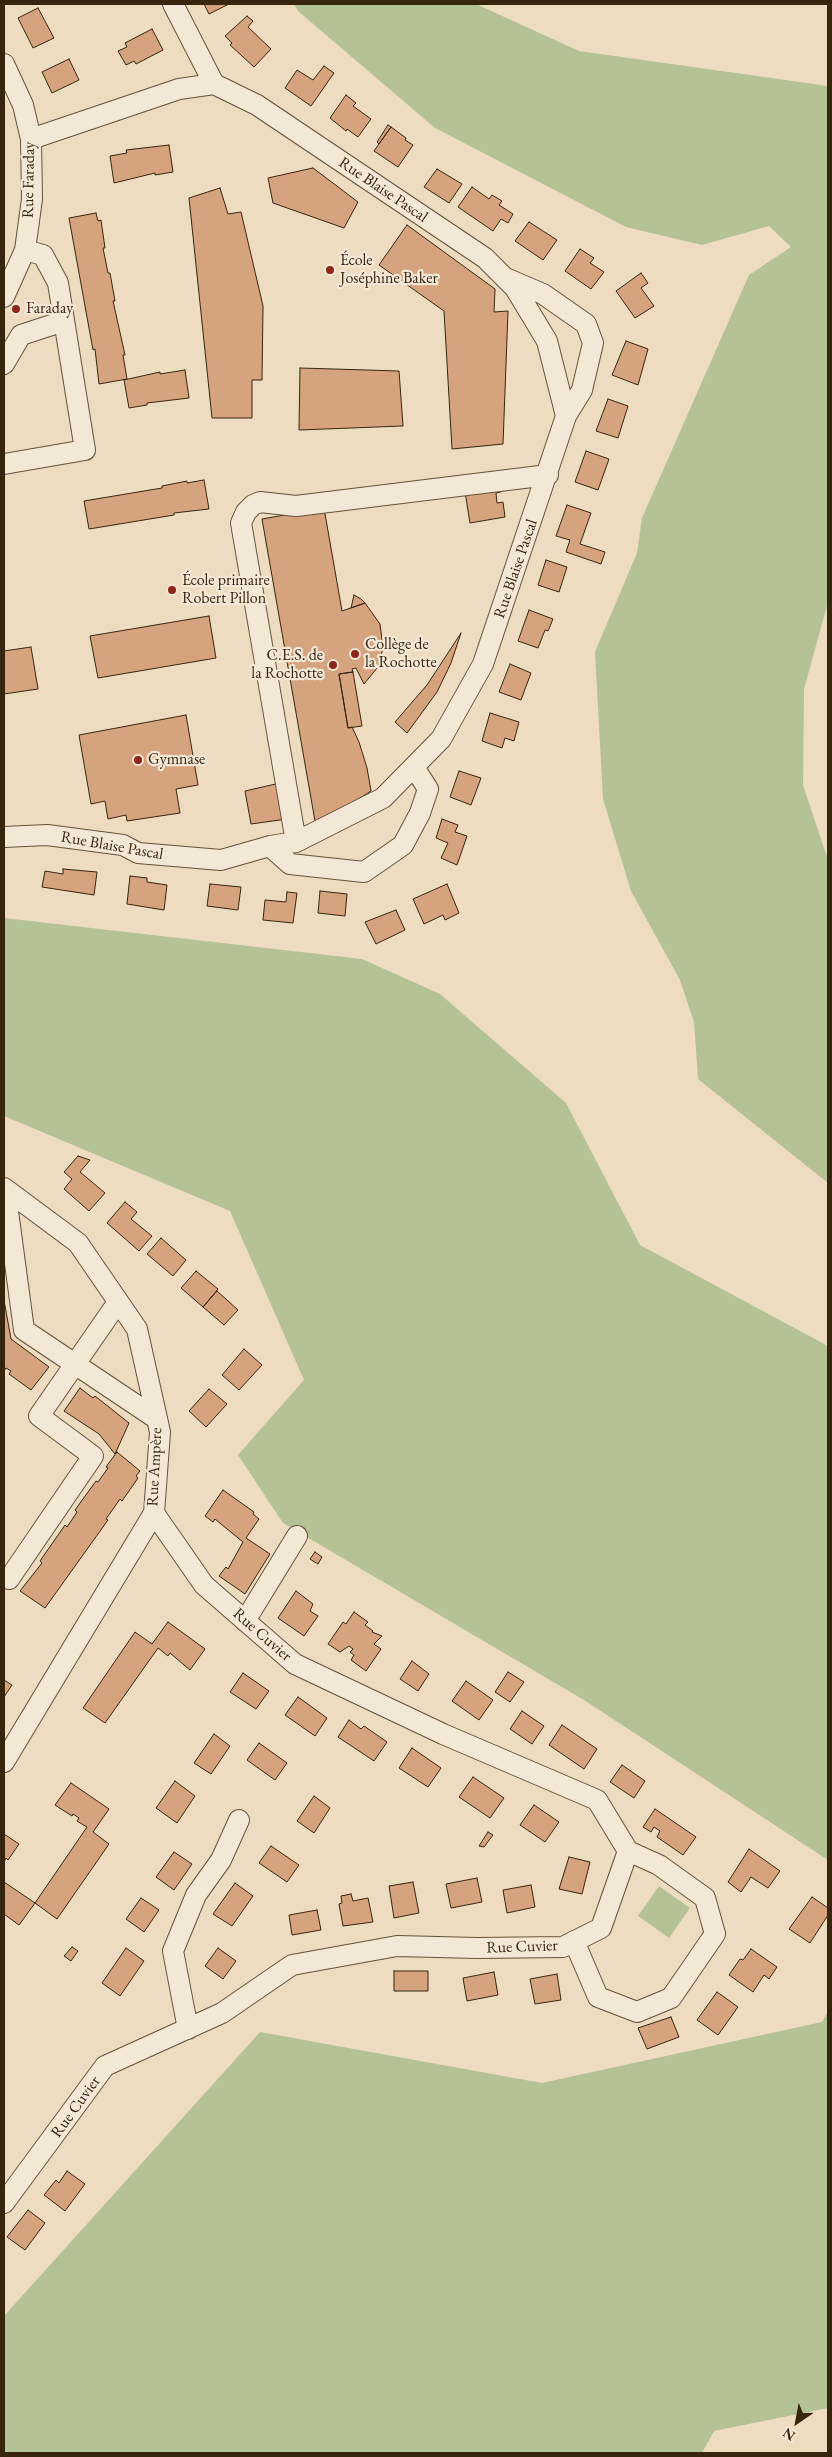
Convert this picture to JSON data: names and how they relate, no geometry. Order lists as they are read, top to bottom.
{
  "streets": {
    "street": [
      "Rue Faraday",
      "Rue Blaise Pascal",
      "Rue Ampère",
      "Rue Cuvier"
    ]
  },
  "crossings": [
    ["Rue Ampère", "Rue Cuvier"]
  ],
  "places": [
    "École Joséphine Baker",
    "Faraday",
    "École primaire Robert Pillon",
    "Collège de la Rochotte",
    "C.E.S. de la Rochotte",
    "Gymnase"
  ],
  "north": "bottom left"
}
